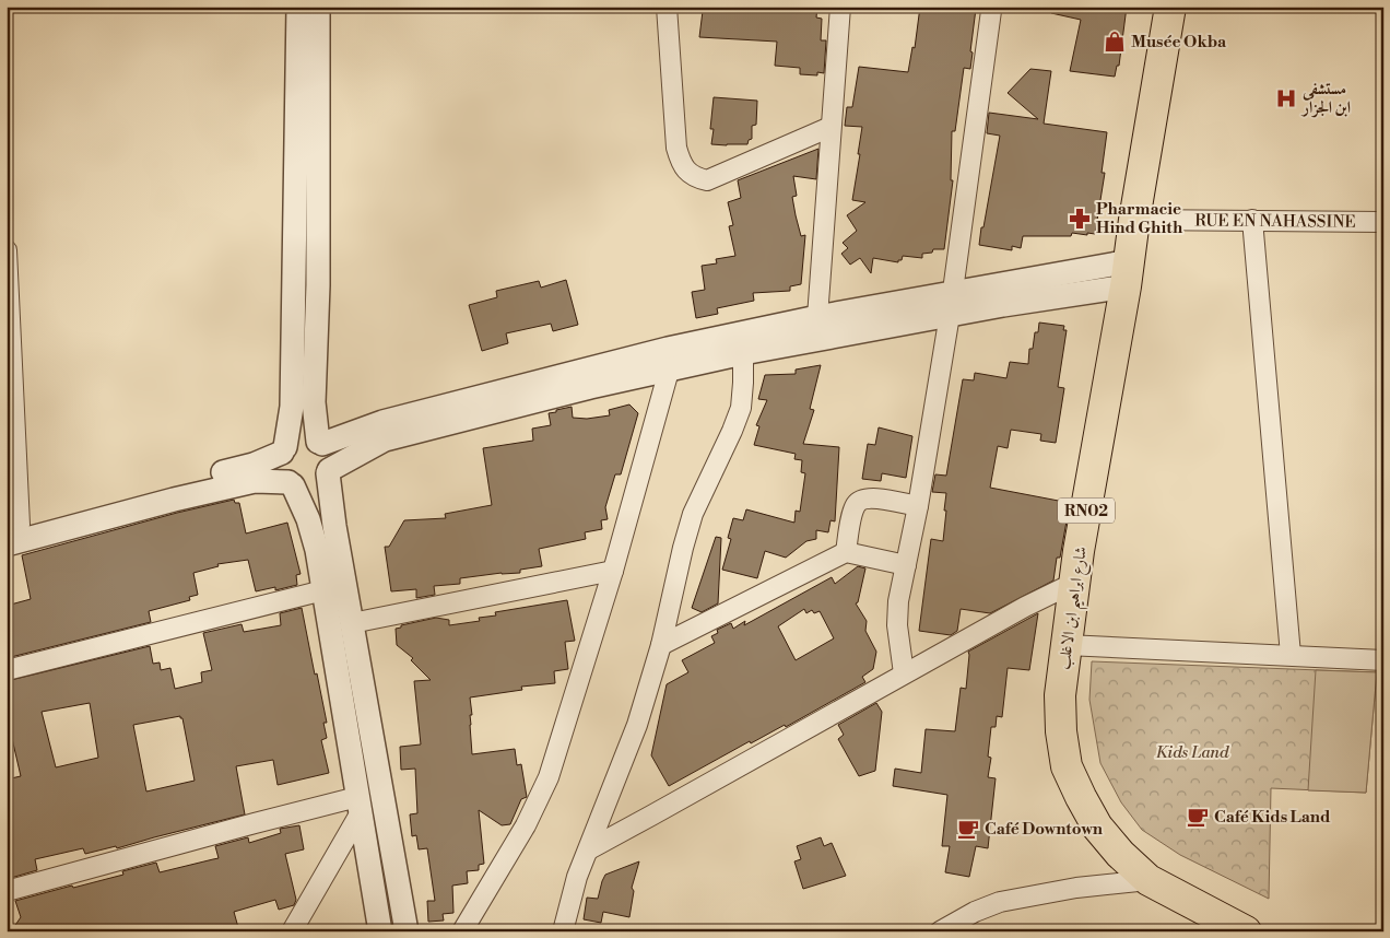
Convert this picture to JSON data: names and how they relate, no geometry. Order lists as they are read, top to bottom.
{
  "streets": {
    "main road": ["RN02", "شارع ابراهيم ابن الاغلب"],
    "street": ["RUE EN NAHASSINE"]
  },
  "crossings": [
    ["RUE EN NAHASSINE", "شارع ابراهيم ابن الاغلب"]
  ],
  "parks": ["Kids Land"],
  "places": {
    "shop": ["Musée Okba"],
    "hospital": ["مستشفى ابن الجزار"],
    "pharmacy": ["Pharmacie Hind Ghith"],
    "cafe": ["Café Kids Land", "Café Downtown"]
  }
}
